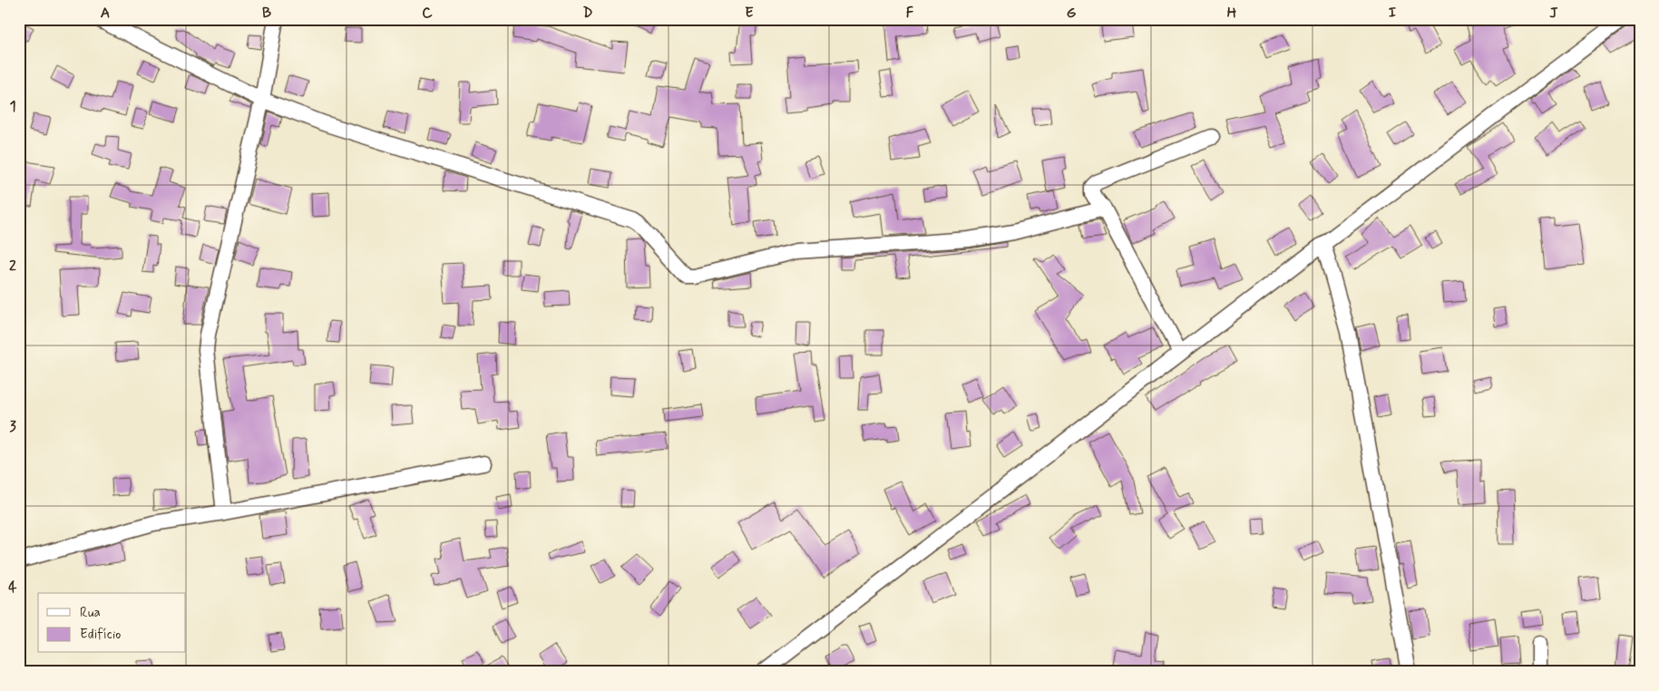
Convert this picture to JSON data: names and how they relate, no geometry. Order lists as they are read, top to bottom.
{
  "legend": ["Rua", "Edifício"],
  "grid": {
    "columns": [
      "A",
      "B",
      "C",
      "D",
      "E",
      "F",
      "G",
      "H",
      "I",
      "J"
    ],
    "rows": [
      "1",
      "2",
      "3",
      "4"
    ]
  }
}
